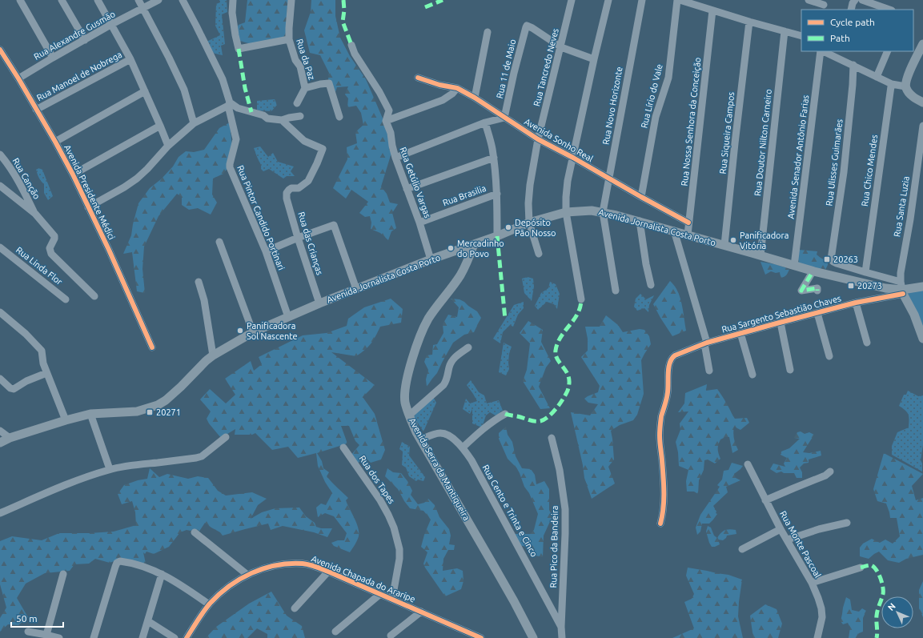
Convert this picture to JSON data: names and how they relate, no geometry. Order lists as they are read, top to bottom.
{
  "streets": {
    "main road": ["Avenida Jornalista Costa Porto", "Avenida Serra da Mantiqueira"],
    "street": [
      "Rua Alexandre Gusmão",
      "Rua da Paz",
      "Rua Tancredo Neves",
      "Rua 11 de Maio",
      "Rua Manoel de Nobrega",
      "Rua Lírio do Vale",
      "Rua Novo Horizonte",
      "Rua Nossa Senhora da Conceição",
      "Rua Siqueira Campos",
      "Avenida Sonho Real",
      "Rua Doutor Nilton Carneiro",
      "Avenida Senador Antônio Farias",
      "Rua Ulisses Guimarães",
      "Rua Chico Mendes",
      "Rua Canção",
      "Rua Getúlio Vargas",
      "Avenida Presidente Médici",
      "Rua Brasilia",
      "Rua Santa Luzia",
      "Rua Pintor Candido Portinari",
      "Rua das Crianças",
      "Rua Linda Flor",
      "Rua Sargento Sebastião Chaves",
      "Rua dos Tapes",
      "Rua Cento e Trinta e Cinco",
      "Rua Monte Pascoal",
      "Rua Pico da Bandeira",
      "Avenida Chapada do Araripe"
    ]
  },
  "crossings": [
    ["Rua Alexandre Gusmão", "Avenida Presidente Médici"],
    ["Rua Tancredo Neves", "Rua 11 de Maio"],
    ["Rua Tancredo Neves", "Avenida Sonho Real"],
    ["Rua Tancredo Neves", "Avenida Jornalista Costa Porto"],
    ["Rua 11 de Maio", "Avenida Sonho Real"],
    ["Rua Manoel de Nobrega", "Avenida Presidente Médici"],
    ["Rua Lírio do Vale", "Avenida Sonho Real"],
    ["Rua Novo Horizonte", "Avenida Sonho Real"],
    ["Rua Novo Horizonte", "Avenida Jornalista Costa Porto"],
    ["Rua Nossa Senhora da Conceição", "Avenida Sonho Real"],
    ["Rua Nossa Senhora da Conceição", "Avenida Jornalista Costa Porto"],
    ["Rua Siqueira Campos", "Avenida Jornalista Costa Porto"],
    ["Rua Doutor Nilton Carneiro", "Avenida Jornalista Costa Porto"],
    ["Avenida Senador Antônio Farias", "Avenida Jornalista Costa Porto"],
    ["Rua Ulisses Guimarães", "Rua Chico Mendes"],
    ["Rua Getúlio Vargas", "Rua Brasilia"],
    ["Rua Getúlio Vargas", "Avenida Jornalista Costa Porto"],
    ["Rua Santa Luzia", "Avenida Jornalista Costa Porto"],
    ["Rua Santa Luzia", "Rua Sargento Sebastião Chaves"],
    ["Rua Pintor Candido Portinari", "Avenida Jornalista Costa Porto"],
    ["Avenida Jornalista Costa Porto", "Rua das Crianças"],
    ["Avenida Jornalista Costa Porto", "Rua Sargento Sebastião Chaves"],
    ["Avenida Jornalista Costa Porto", "Avenida Serra da Mantiqueira"],
    ["Avenida Serra da Mantiqueira", "Rua Cento e Trinta e Cinco"],
    ["Rua dos Tapes", "Avenida Chapada do Araripe"],
    ["Rua Cento e Trinta e Cinco", "Rua Pico da Bandeira"]
  ],
  "places": {
    "other": [
      "Depósito Pão Nosso",
      "Panificadora Vitória",
      "Mercadinho do Povo",
      "Panificadora Sol Nascente"
    ],
    "transit": ["20263", "20273", "20271"]
  },
  "legend": ["Cycle path", "Path"],
  "scale_bar": "50 m",
  "north": "top left"
}
